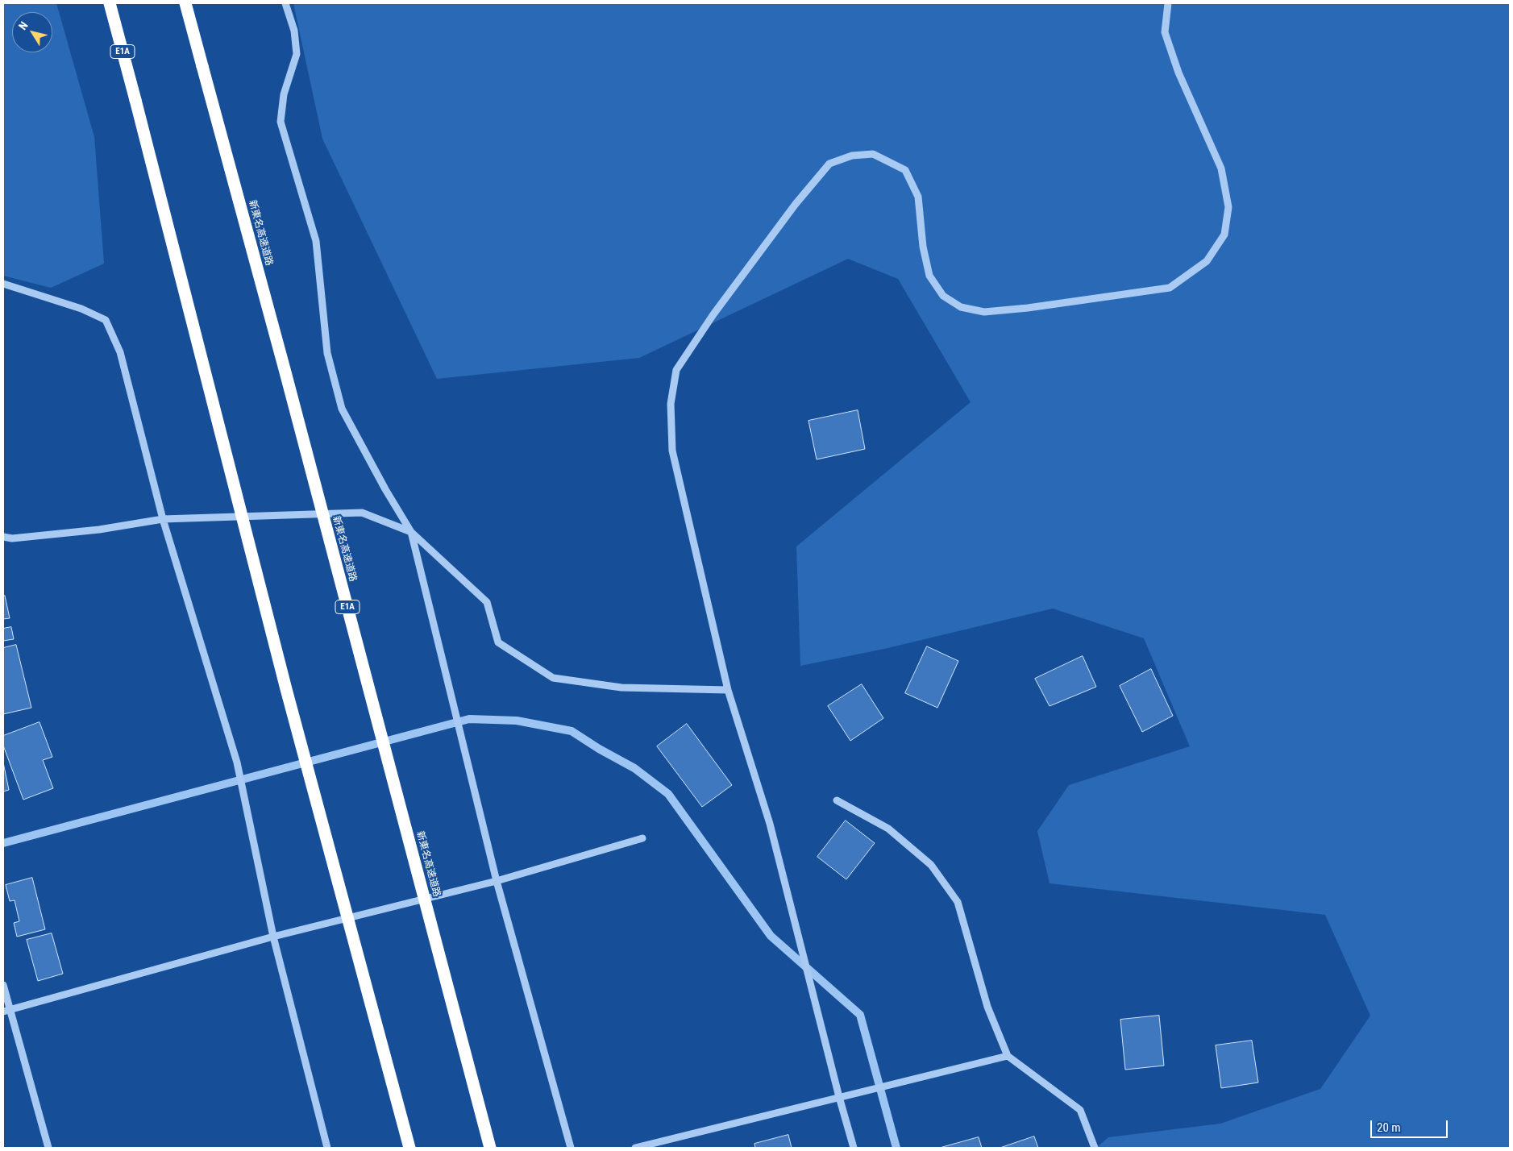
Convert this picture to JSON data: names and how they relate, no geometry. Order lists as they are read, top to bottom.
{
  "streets": {
    "highway": ["E1A", "新東名高速道路"]
  },
  "scale_bar": "20 m",
  "north": "top left"
}
